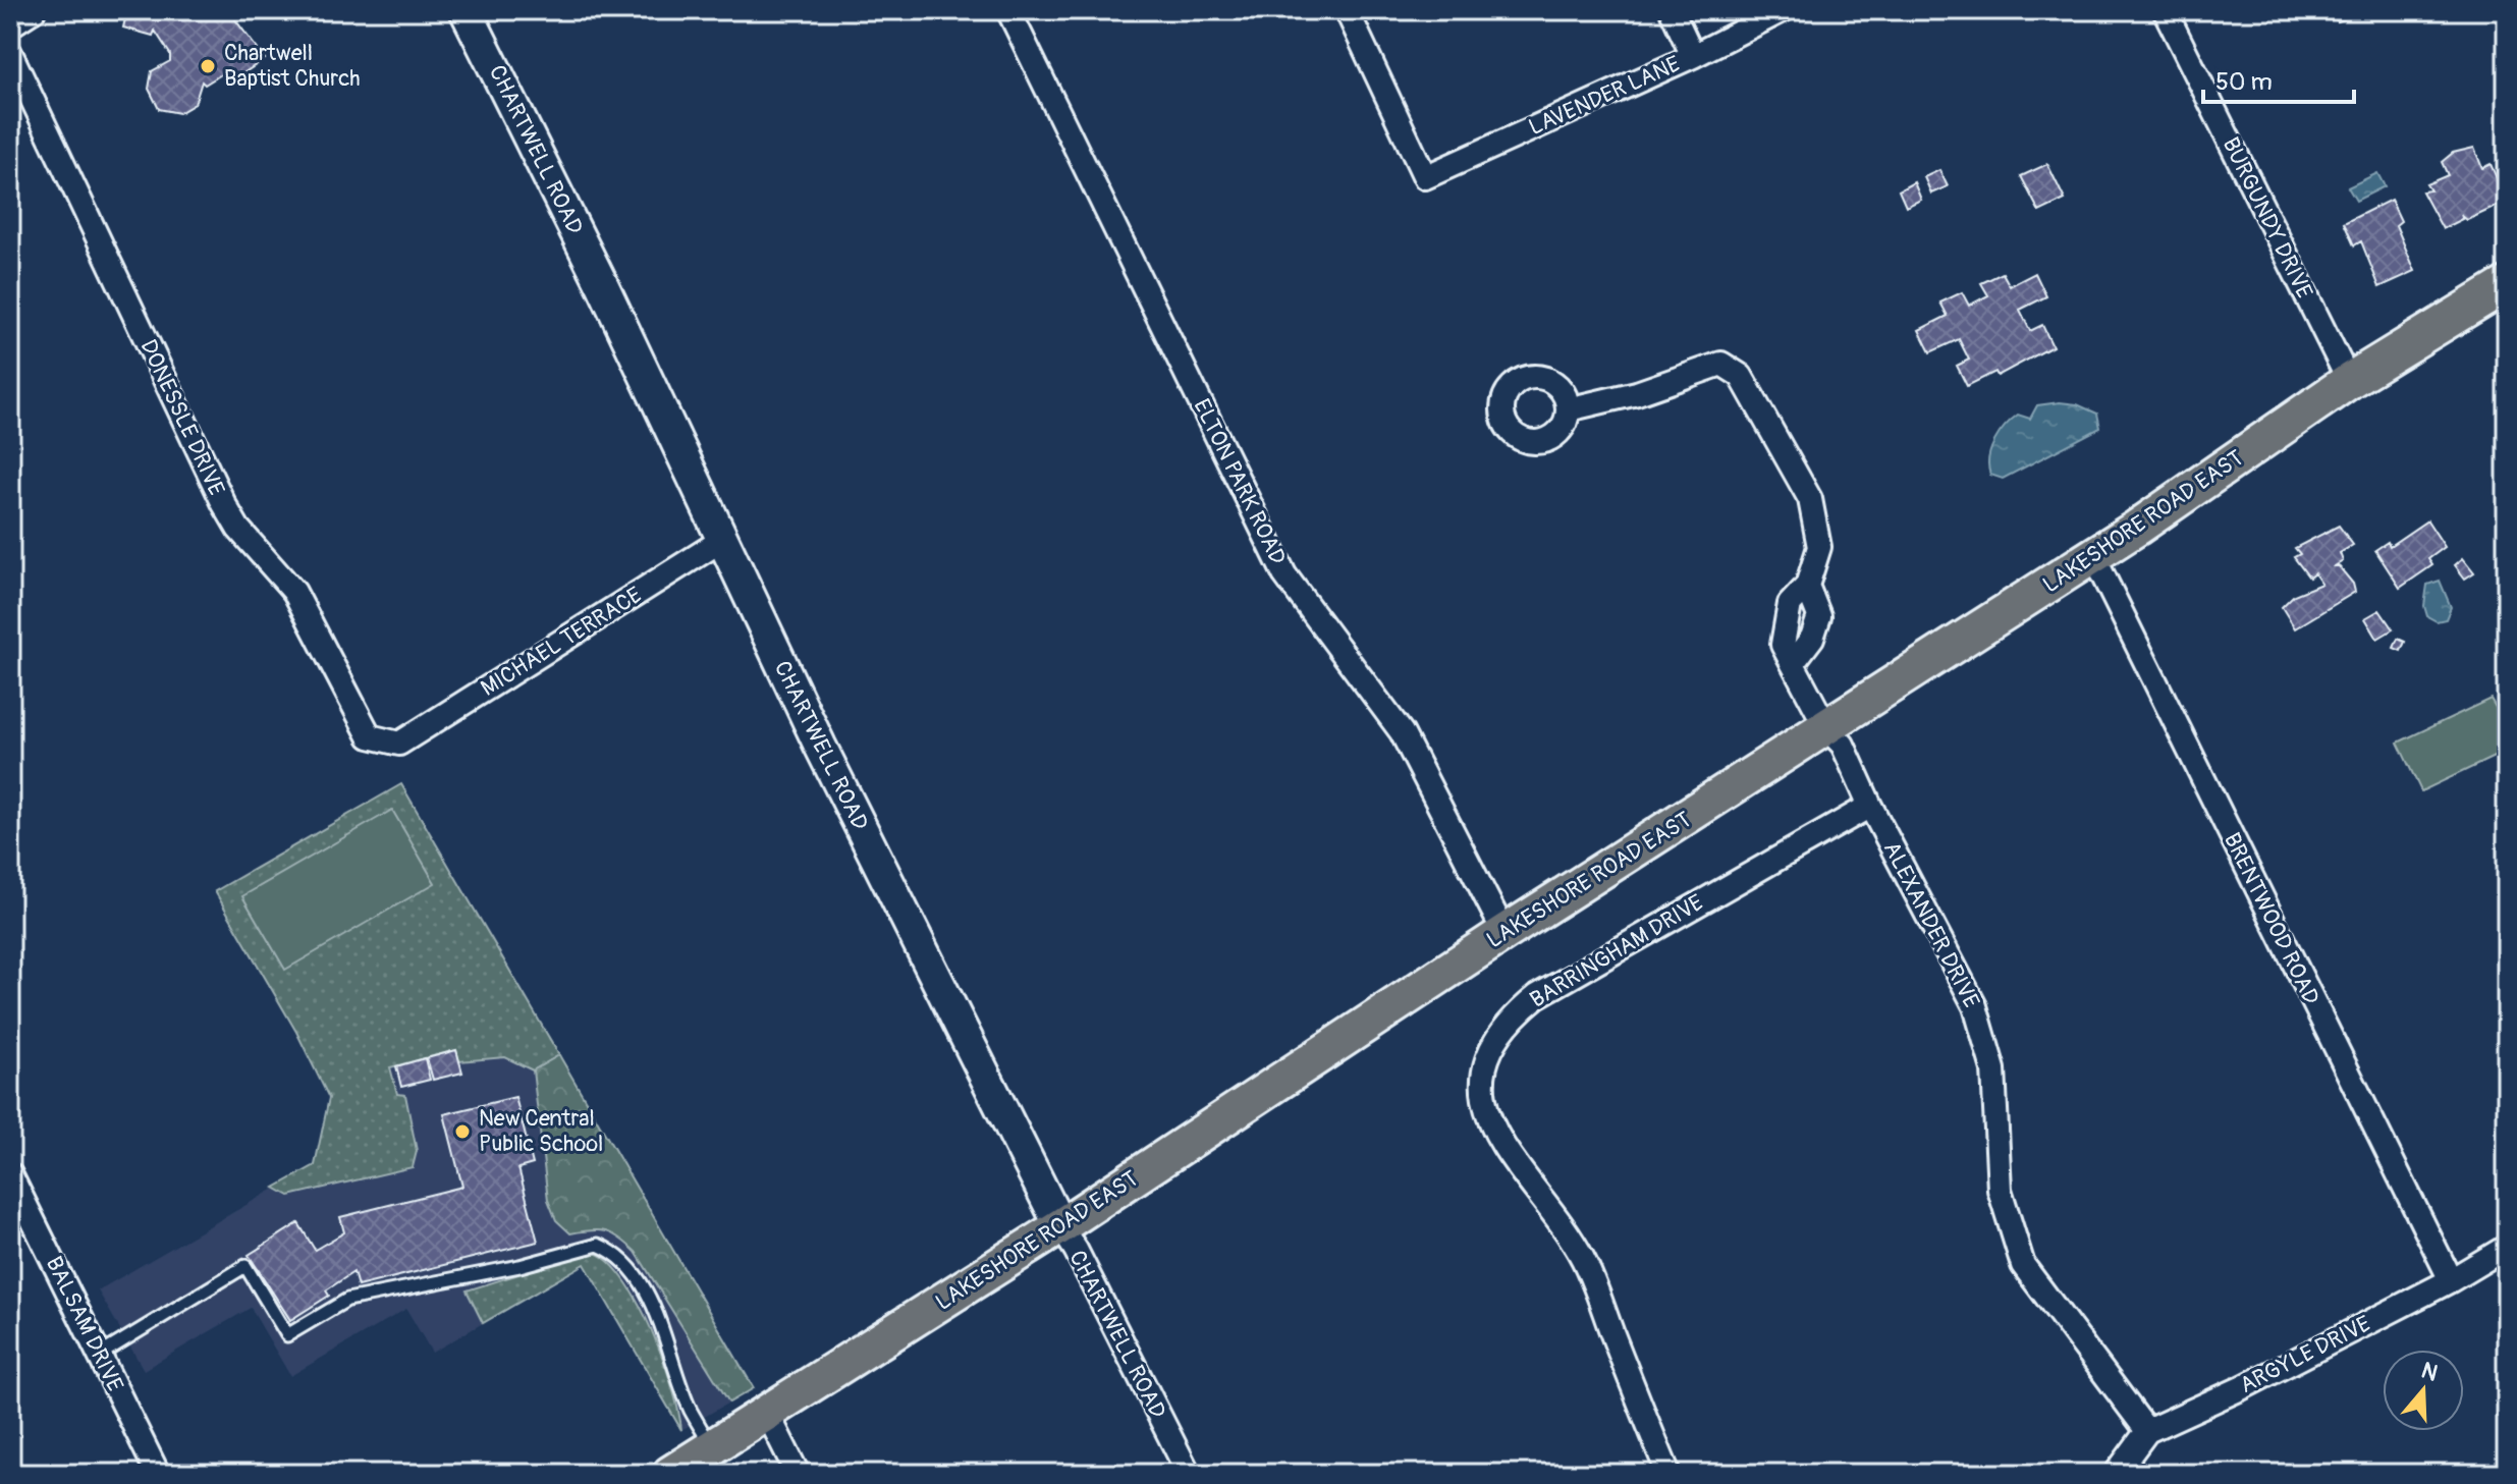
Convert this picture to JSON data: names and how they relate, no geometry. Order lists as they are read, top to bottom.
{
  "streets": {
    "main road": ["LAKESHORE ROAD EAST"],
    "street": [
      "LAVENDER LANE",
      "CHARTWELL ROAD",
      "BURGUNDY DRIVE",
      "DONESSLE DRIVE",
      "ELTON PARK ROAD",
      "MICHAEL TERRACE",
      "BRENTWOOD ROAD",
      "ALEXANDER DRIVE",
      "BARRINGHAM DRIVE",
      "BALSAM DRIVE",
      "ARGYLE DRIVE"
    ]
  },
  "crossings": [
    ["CHARTWELL ROAD", "LAKESHORE ROAD EAST"],
    ["CHARTWELL ROAD", "MICHAEL TERRACE"],
    ["BURGUNDY DRIVE", "LAKESHORE ROAD EAST"],
    ["DONESSLE DRIVE", "MICHAEL TERRACE"],
    ["ELTON PARK ROAD", "LAKESHORE ROAD EAST"],
    ["LAKESHORE ROAD EAST", "BRENTWOOD ROAD"],
    ["LAKESHORE ROAD EAST", "ALEXANDER DRIVE"],
    ["BRENTWOOD ROAD", "ARGYLE DRIVE"],
    ["ALEXANDER DRIVE", "BARRINGHAM DRIVE"],
    ["ALEXANDER DRIVE", "ARGYLE DRIVE"]
  ],
  "places": ["Chartwell Baptist Church", "New Central Public School"],
  "scale_bar": "50 m",
  "north": "top"
}
